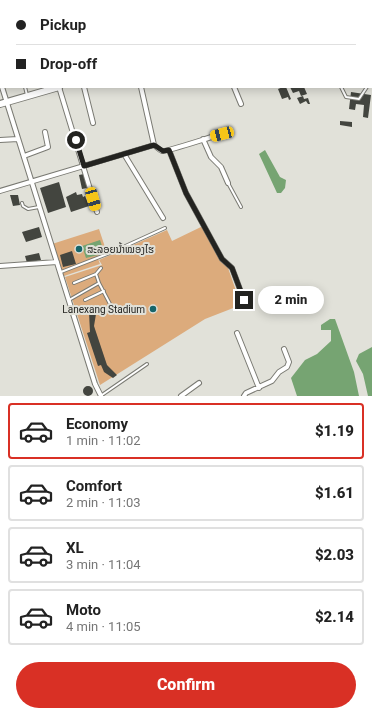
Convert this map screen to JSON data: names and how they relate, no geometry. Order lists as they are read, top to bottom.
{
  "places": ["ສະລອຍນ້ຳໝອງໄຮ", "Lanexang Stadium"],
  "page": {
    "banner": ["Pickup", "Drop-off"],
    "bubble": "2 min",
    "list": [
      {
        "name": "Economy",
        "note": "1 min · 11:02",
        "value": "$1.19"
      },
      {
        "name": "Comfort",
        "note": "2 min · 11:03",
        "value": "$1.61"
      },
      {
        "name": "XL",
        "note": "3 min · 11:04",
        "value": "$2.03"
      },
      {
        "name": "Moto",
        "note": "4 min · 11:05",
        "value": "$2.14"
      }
    ],
    "buttons": "Confirm"
  }
}
